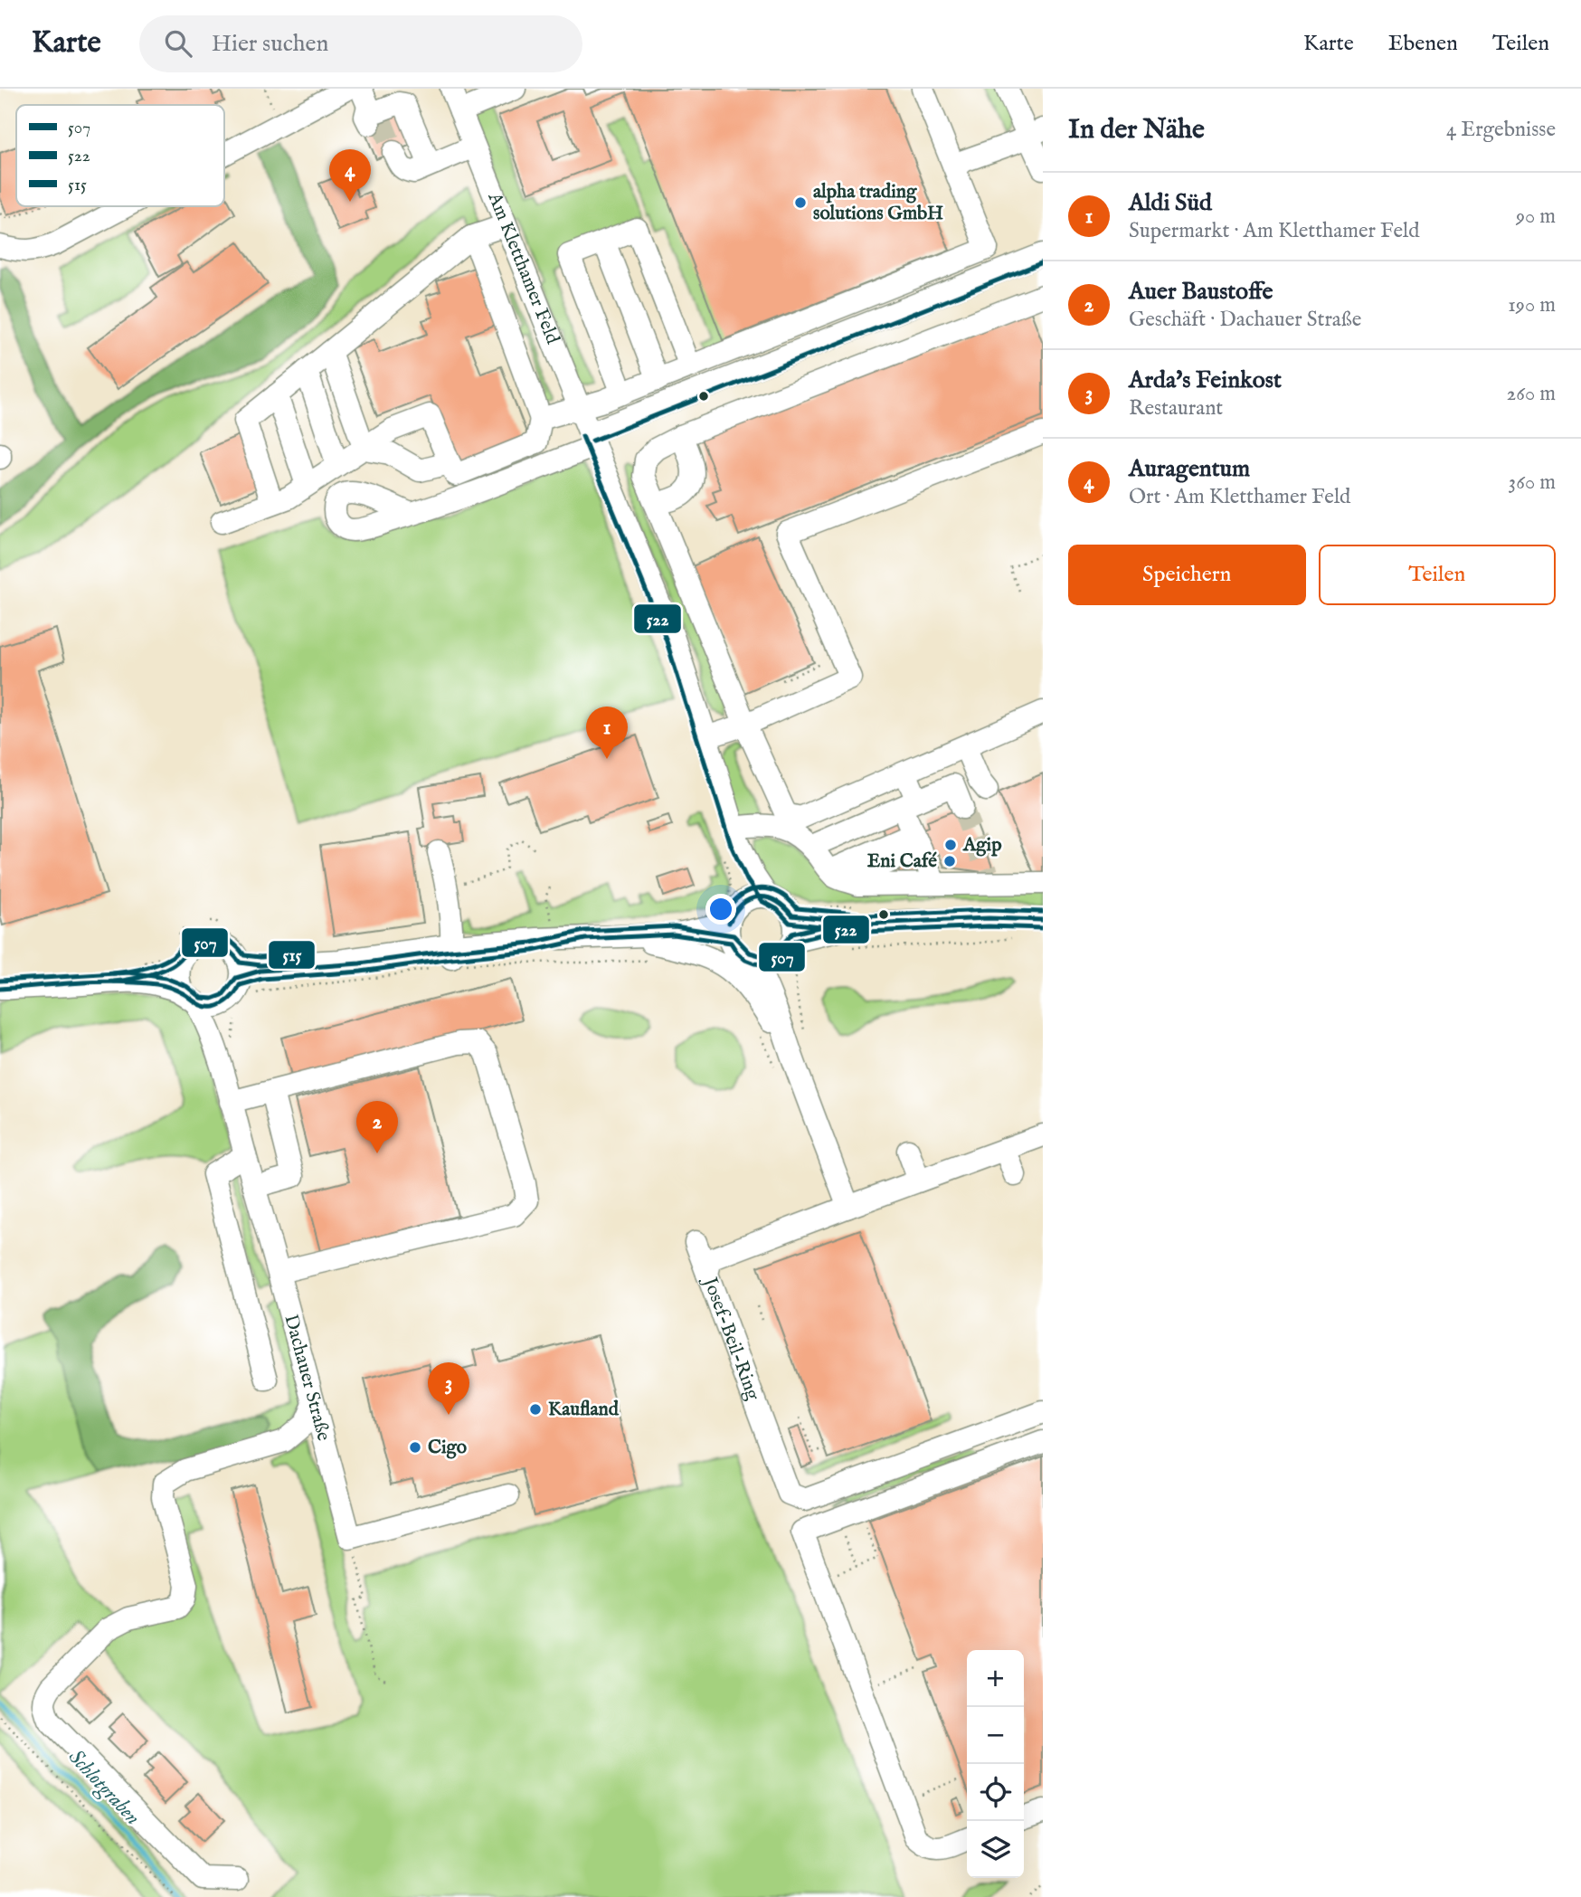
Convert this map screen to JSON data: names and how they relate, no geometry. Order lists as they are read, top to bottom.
{
  "streets": {
    "street": ["Am Kletthamer Feld", "Josef-Beil-Ring", "Dachauer Straße"]
  },
  "water": ["Schlotgraben"],
  "places": [
    "alpha trading solutions GmbH",
    "Agip",
    "Eni Café",
    "Kaufland",
    "Cigo"
  ],
  "lines": ["transit line 522", "transit line 515", "transit line 507"],
  "legend": ["507", "522", "515"],
  "page": {
    "header": "Karte",
    "search": "Hier suchen",
    "nav": ["Karte", "Ebenen", "Teilen"],
    "heading": ["In der Nähe", "4 Ergebnisse"],
    "pins": [
      "4",
      "1",
      "2",
      "3"
    ],
    "list": [
      {
        "mark": "1",
        "name": "Aldi Süd",
        "note": "Supermarkt · Am Kletthamer Feld",
        "value": "90 m"
      },
      {
        "mark": "2",
        "name": "Auer Baustoffe",
        "note": "Geschäft · Dachauer Straße",
        "value": "190 m"
      },
      {
        "mark": "3",
        "name": "Arda's Feinkost",
        "note": "Restaurant",
        "value": "260 m"
      },
      {
        "mark": "4",
        "name": "Auragentum",
        "note": "Ort · Am Kletthamer Feld",
        "value": "360 m"
      }
    ],
    "buttons": ["Speichern", "Teilen"],
    "map_buttons": ["+", "−"]
  }
}
